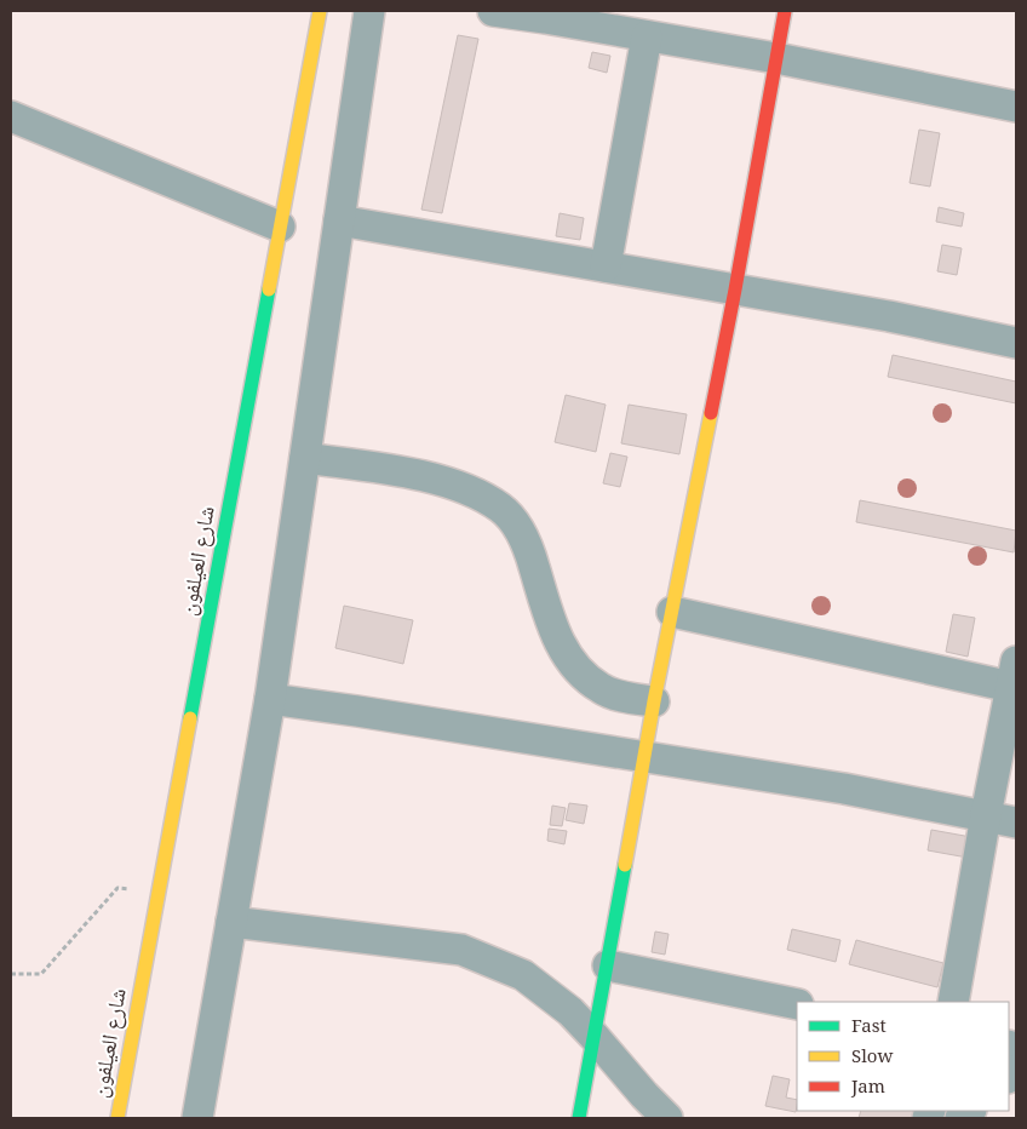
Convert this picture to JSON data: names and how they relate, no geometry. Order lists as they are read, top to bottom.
{
  "streets": {
    "main road": ["شارع العيلفون"]
  },
  "legend": ["Fast", "Slow", "Jam"]
}
